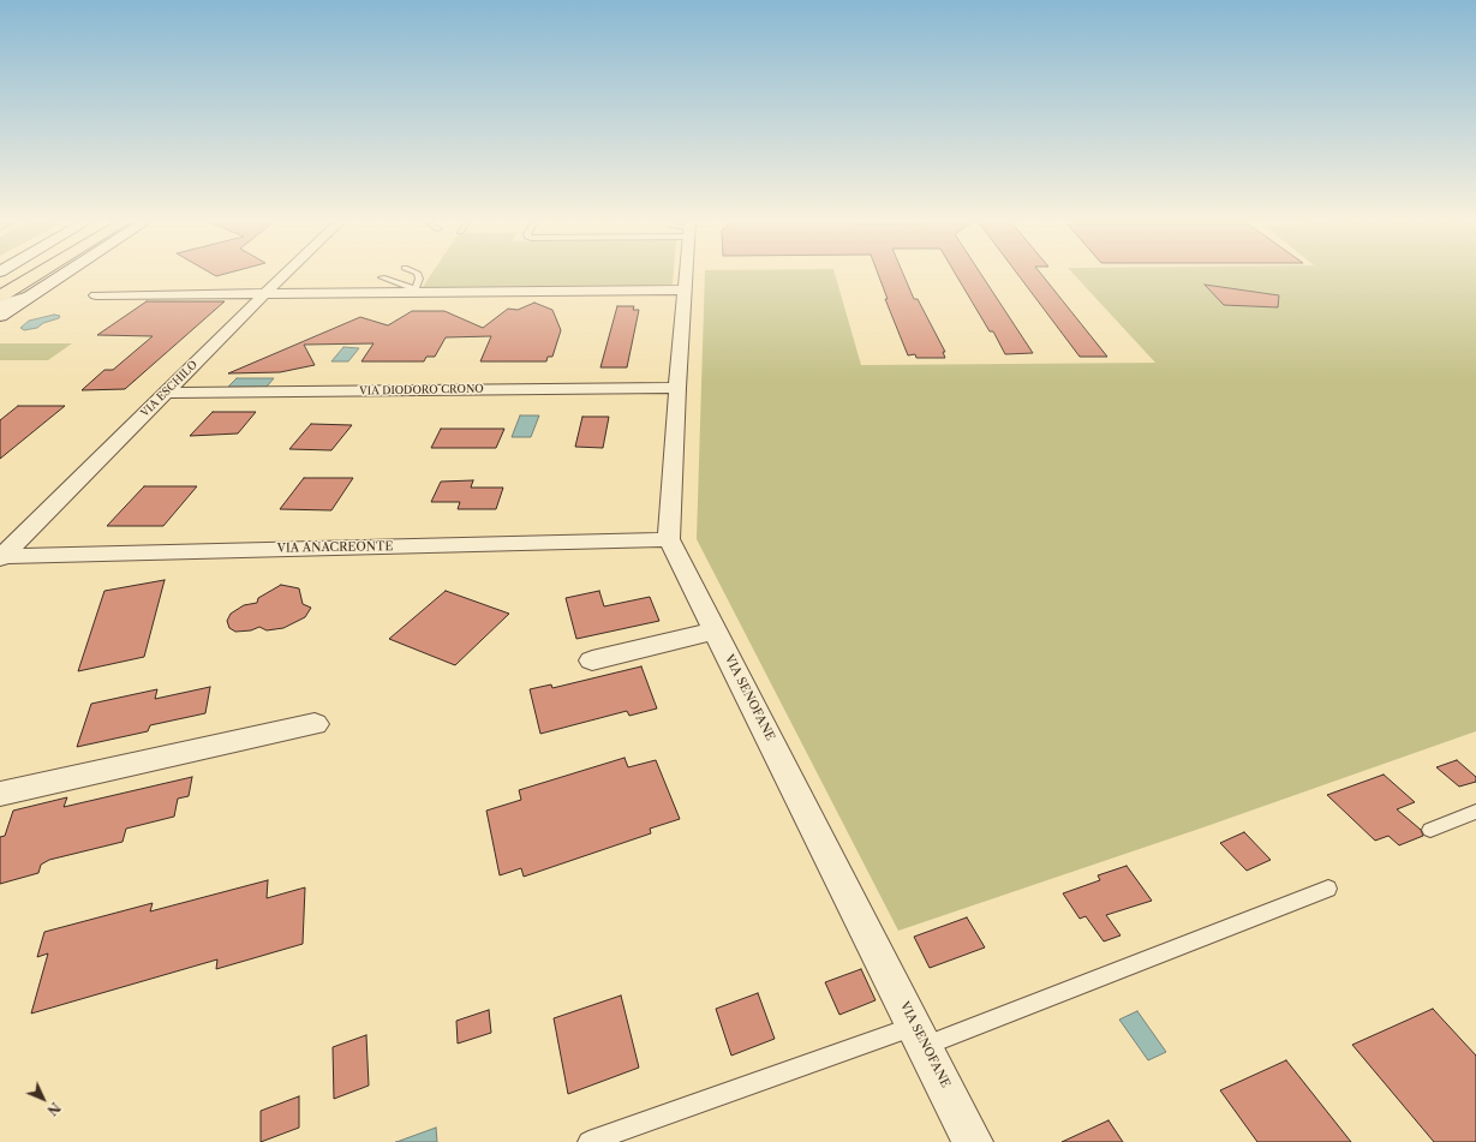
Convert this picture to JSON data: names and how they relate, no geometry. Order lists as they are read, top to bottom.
{
  "streets": {
    "street": [
      "VIA ESCHILO",
      "VIA DIODORO CRONO",
      "VIA ANACREONTE",
      "VIA SENOFANE"
    ]
  },
  "crossings": [
    ["VIA ESCHILO", "VIA DIODORO CRONO"],
    ["VIA ESCHILO", "VIA ANACREONTE"],
    ["VIA ANACREONTE", "VIA SENOFANE"]
  ],
  "north": "bottom right"
}
